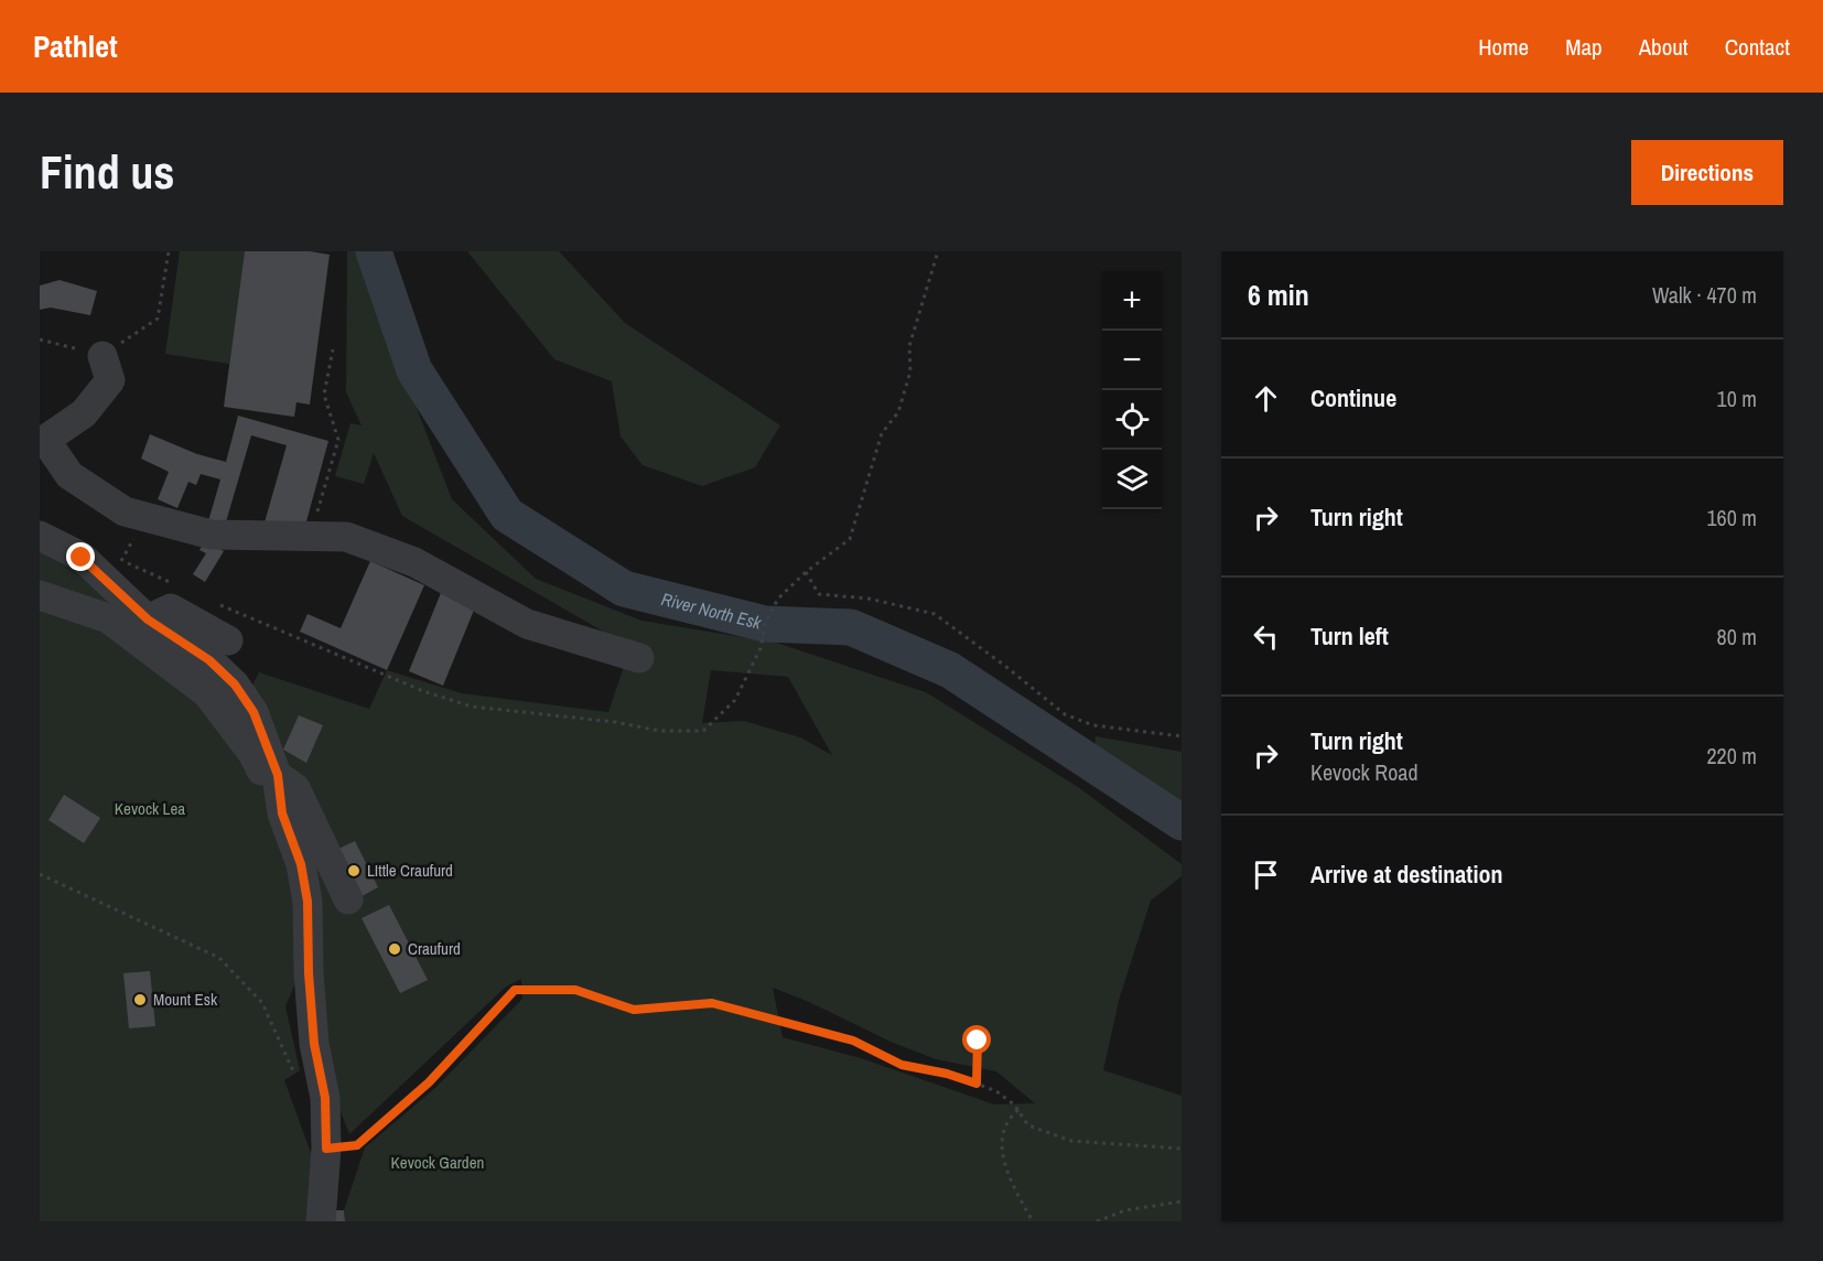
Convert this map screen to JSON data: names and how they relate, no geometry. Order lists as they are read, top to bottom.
{
  "water": ["River North Esk"],
  "parks": ["Kevock Lea", "Kevock Garden"],
  "places": ["LIttle Craufurd", "Craufurd", "Mount Esk"],
  "page": {
    "header": "Pathlet",
    "nav": [
      "Home",
      "Map",
      "About",
      "Contact"
    ],
    "buttons": "Directions",
    "title": "Find us",
    "heading": ["6 min", "Walk · 470 m"],
    "map_buttons": ["+", "−"],
    "list": [
      ["Continue", "10 m"],
      ["Turn right", "160 m"],
      ["Turn left", "80 m"],
      ["Turn right", "Kevock Road", "220 m"],
      "Arrive at destination"
    ]
  }
}
